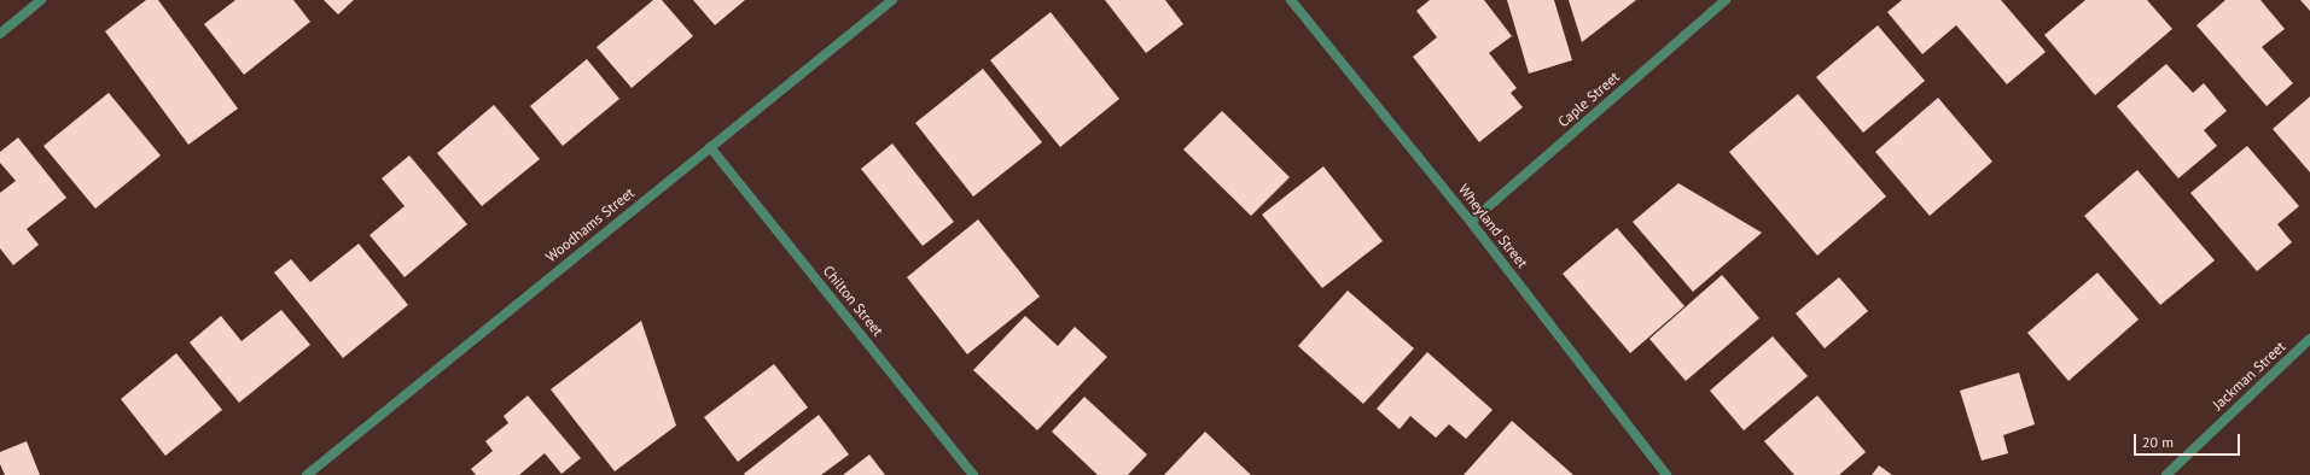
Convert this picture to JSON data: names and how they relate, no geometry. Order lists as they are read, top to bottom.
{
  "streets": {
    "street": [
      "Caple Street",
      "Woodhams Street",
      "Wheyland Street",
      "Chilton Street",
      "Jackman Street"
    ]
  },
  "crossings": [
    ["Caple Street", "Wheyland Street"],
    ["Woodhams Street", "Chilton Street"]
  ],
  "scale_bar": "20 m"
}
